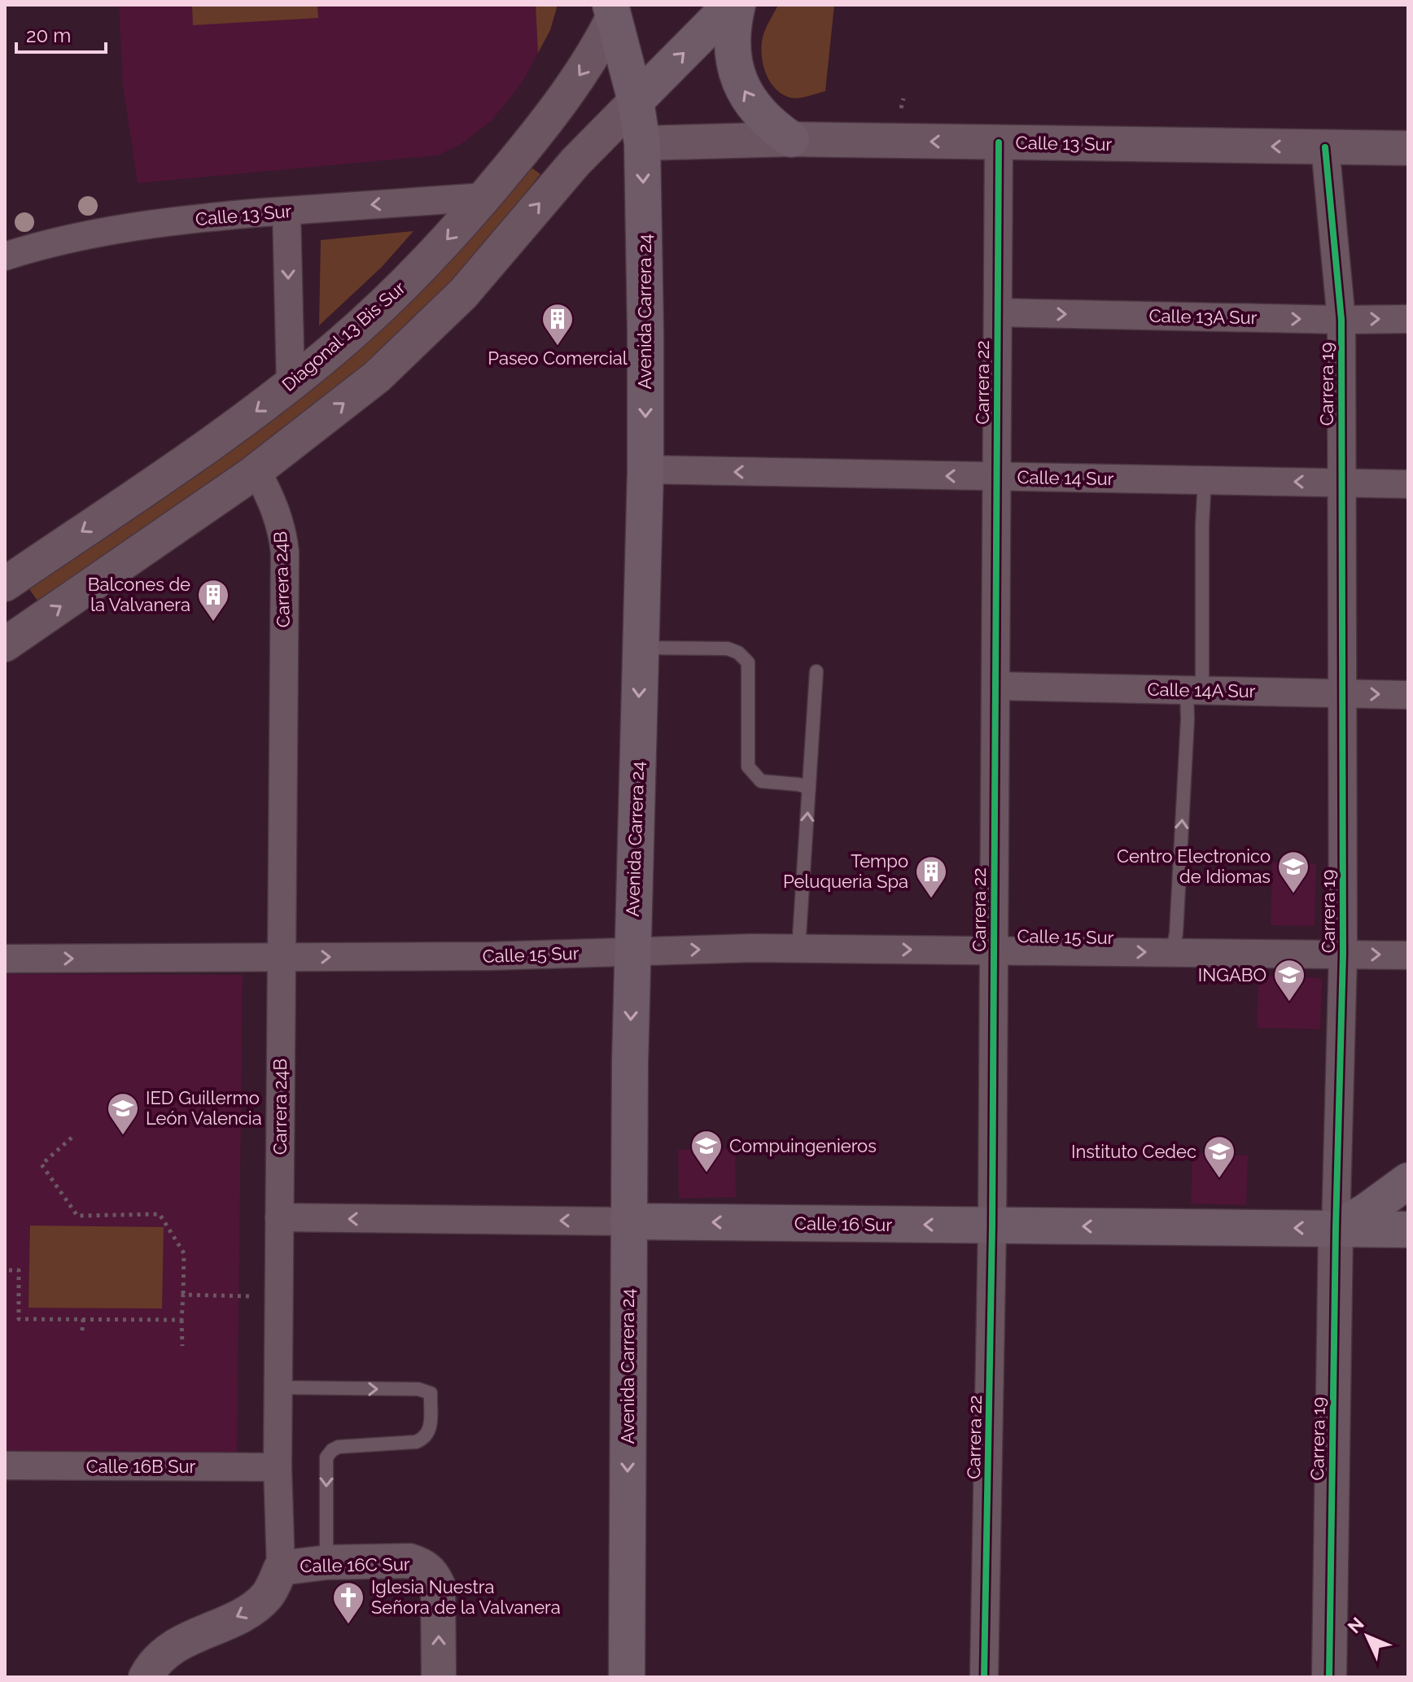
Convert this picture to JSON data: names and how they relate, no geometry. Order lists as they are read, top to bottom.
{
  "streets": {
    "main road": ["Avenida Carrera 24", "Calle 16 Sur"],
    "street": [
      "Calle 13 Sur",
      "Calle 13A Sur",
      "Diagonal 13 Bis Sur",
      "Carrera 22",
      "Carrera 19",
      "Calle 14 Sur",
      "Carrera 24B",
      "Calle 14A Sur",
      "Calle 15 Sur",
      "Calle 16B Sur",
      "Calle 16C Sur"
    ]
  },
  "crossings": [
    ["Calle 13 Sur", "Avenida Carrera 24"],
    ["Calle 13 Sur", "Diagonal 13 Bis Sur"],
    ["Calle 13 Sur", "Carrera 22"],
    ["Calle 13 Sur", "Carrera 19"],
    ["Avenida Carrera 24", "Diagonal 13 Bis Sur"],
    ["Avenida Carrera 24", "Calle 14 Sur"],
    ["Avenida Carrera 24", "Calle 15 Sur"],
    ["Avenida Carrera 24", "Calle 16 Sur"],
    ["Calle 13A Sur", "Carrera 22"],
    ["Calle 13A Sur", "Carrera 19"],
    ["Carrera 22", "Calle 14 Sur"],
    ["Carrera 22", "Calle 14A Sur"],
    ["Carrera 22", "Calle 15 Sur"],
    ["Carrera 22", "Calle 16 Sur"],
    ["Carrera 19", "Calle 14 Sur"],
    ["Carrera 19", "Calle 14A Sur"],
    ["Carrera 19", "Calle 15 Sur"],
    ["Carrera 19", "Calle 16 Sur"],
    ["Carrera 24B", "Calle 15 Sur"],
    ["Carrera 24B", "Calle 16 Sur"],
    ["Carrera 24B", "Calle 16B Sur"],
    ["Carrera 24B", "Calle 16C Sur"]
  ],
  "one_way": [
    "Calle 13 Sur",
    "Avenida Carrera 24",
    "Calle 13A Sur",
    "Calle 14 Sur",
    "Calle 15 Sur",
    "Calle 16 Sur"
  ],
  "places": {
    "building": ["Paseo Comercial", "Balcones de la Valvanera", "Tempo Peluqueria Spa"],
    "school or university": [
      "Centro Electronico de Idiomas",
      "INGABO",
      "IED Guillermo León Valencia",
      "Compuingenieros",
      "Instituto Cedec"
    ],
    "church": ["Iglesia Nuestra Señora de la Valvanera"]
  },
  "scale_bar": "20 m",
  "north": "top left"
}
